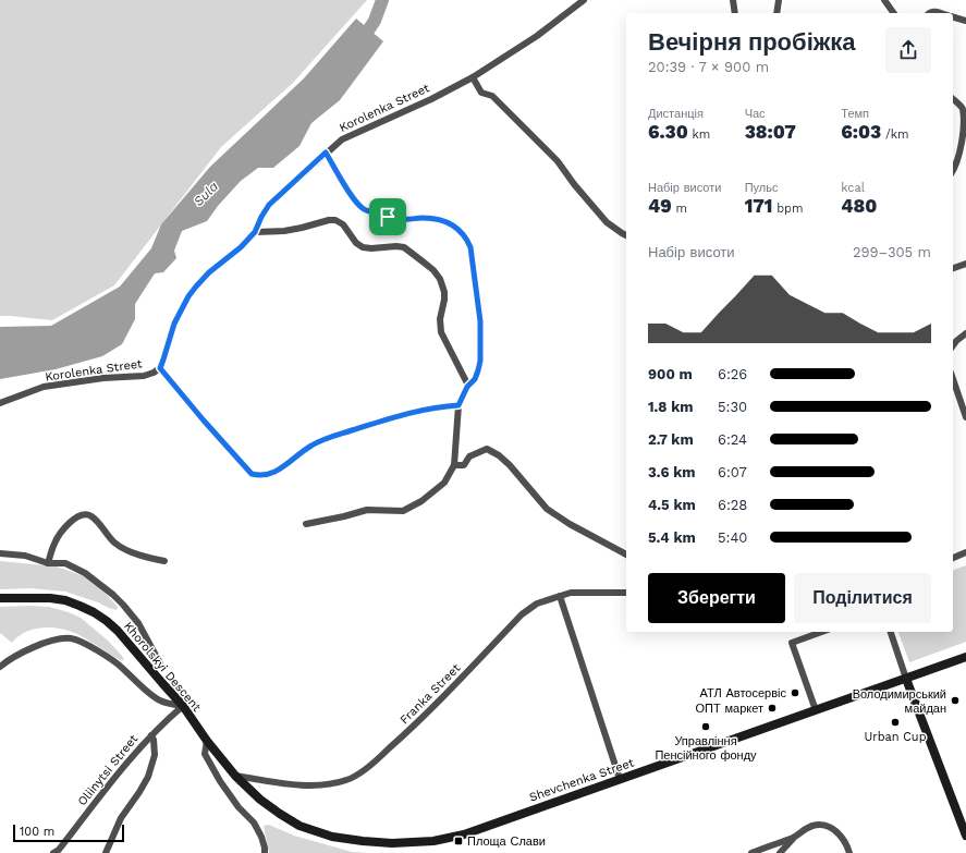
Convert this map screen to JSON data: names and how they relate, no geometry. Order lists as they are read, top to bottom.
{
  "streets": {
    "main road": ["Khorolskyi Descent", "Shevchenka Street"],
    "street": ["Korolenka Street", "Franka Street", "Oliinytsi Street"]
  },
  "crossings": [
    ["Khorolskyi Descent", "Franka Street"],
    ["Khorolskyi Descent", "Oliinytsi Street"],
    ["Khorolskyi Descent", "Shevchenka Street"],
    ["Franka Street", "Shevchenka Street"]
  ],
  "water": ["Sula"],
  "places": {
    "other": [
      "АТЛ Автосервіс",
      "Володимирський майдан",
      "ОПТ маркет",
      "Urban Cup",
      "Управління Пенсійного фонду"
    ],
    "transit": ["Площа Слави"]
  },
  "scale_bar": "100 m",
  "page": {
    "heading": ["Вечірня пробіжка", "20:39 · 7 × 900 m"],
    "stats": [
      ["Дистанція", "6.30 km"],
      ["Час", "38:07"],
      ["Темп", "6:03 /km"],
      ["Набір висоти", "49 m"],
      ["Пульс", "171 bpm"],
      ["kcal", "480"]
    ],
    "chart": ["Набір висоти", "299–305 m"],
    "list": [
      {
        "name": "900 m",
        "note": "6:26"
      },
      {
        "name": "1.8 km",
        "note": "5:30"
      },
      {
        "name": "2.7 km",
        "note": "6:24"
      },
      {
        "name": "3.6 km",
        "note": "6:07"
      },
      {
        "name": "4.5 km",
        "note": "6:28"
      },
      {
        "name": "5.4 km",
        "note": "5:40"
      }
    ],
    "buttons": ["Зберегти", "Поділитися"],
    "scale": "100 m"
  }
}
